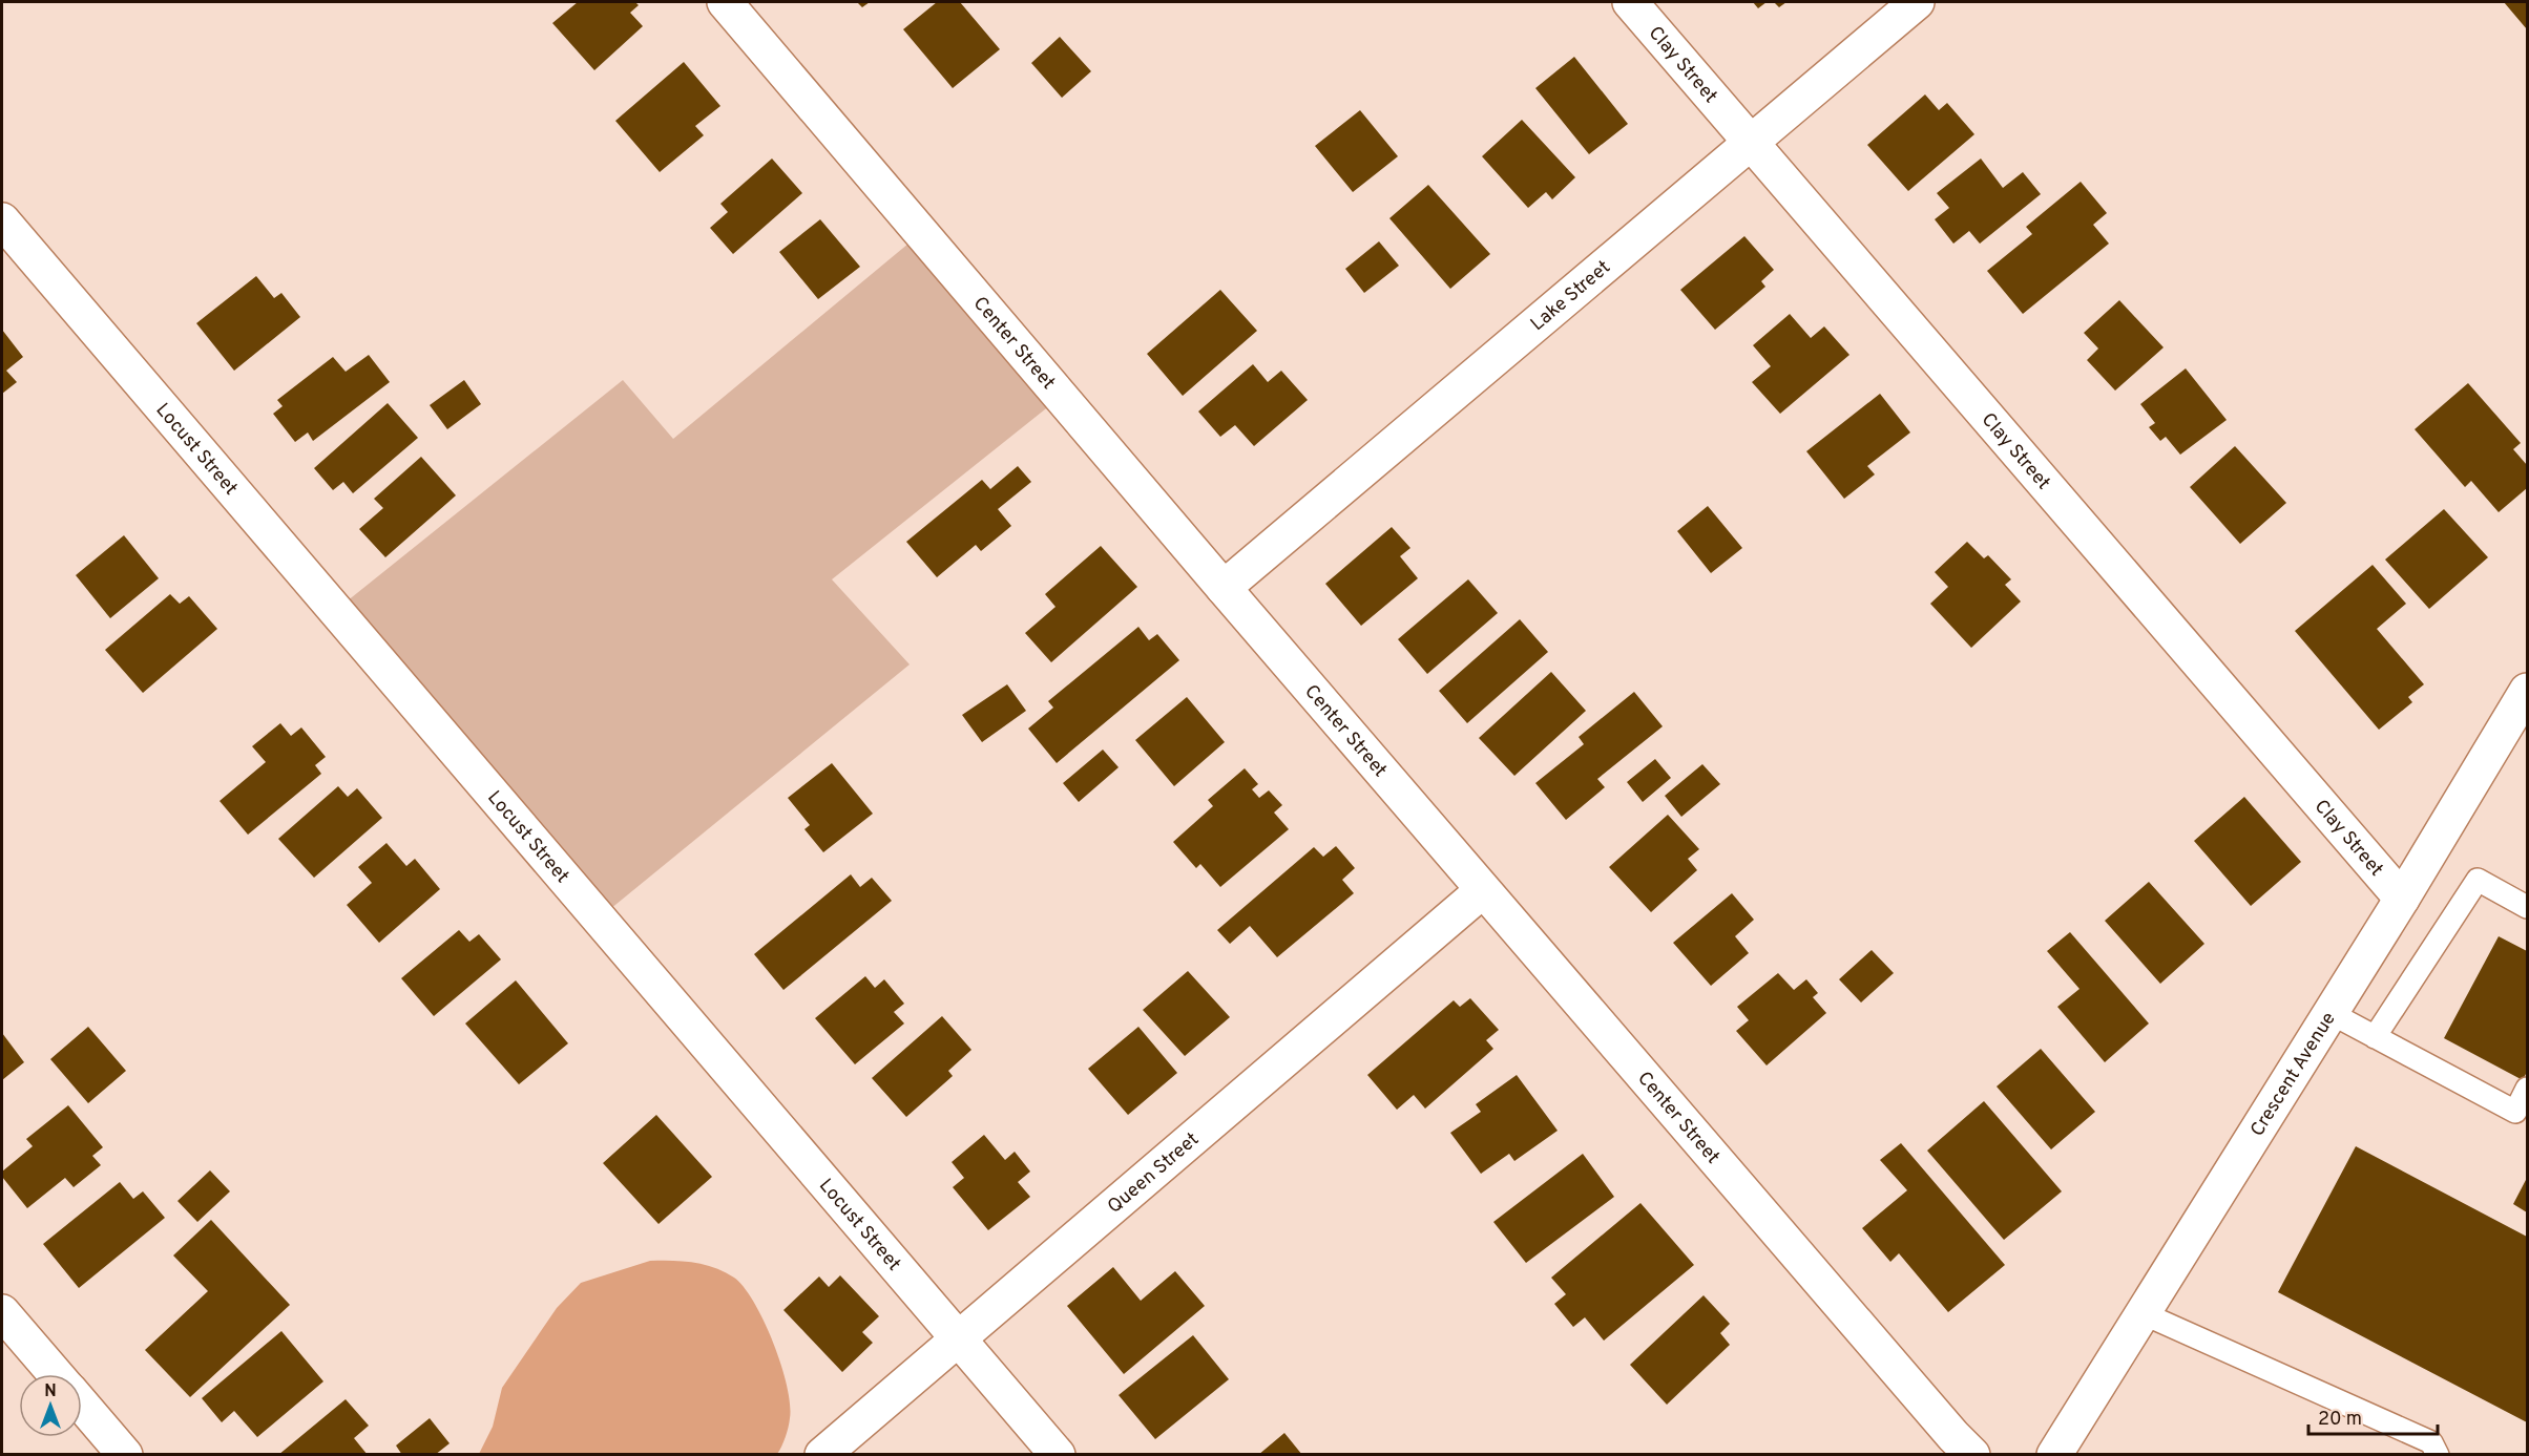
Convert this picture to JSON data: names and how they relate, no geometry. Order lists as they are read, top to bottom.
{
  "streets": {
    "street": [
      "Clay Street",
      "Lake Street",
      "Center Street",
      "Locust Street",
      "Crescent Avenue",
      "Queen Street"
    ]
  },
  "crossings": [
    ["Clay Street", "Lake Street"],
    ["Clay Street", "Crescent Avenue"],
    ["Lake Street", "Center Street"],
    ["Center Street", "Queen Street"],
    ["Locust Street", "Queen Street"]
  ],
  "scale_bar": "20 m",
  "north": "top"
}
